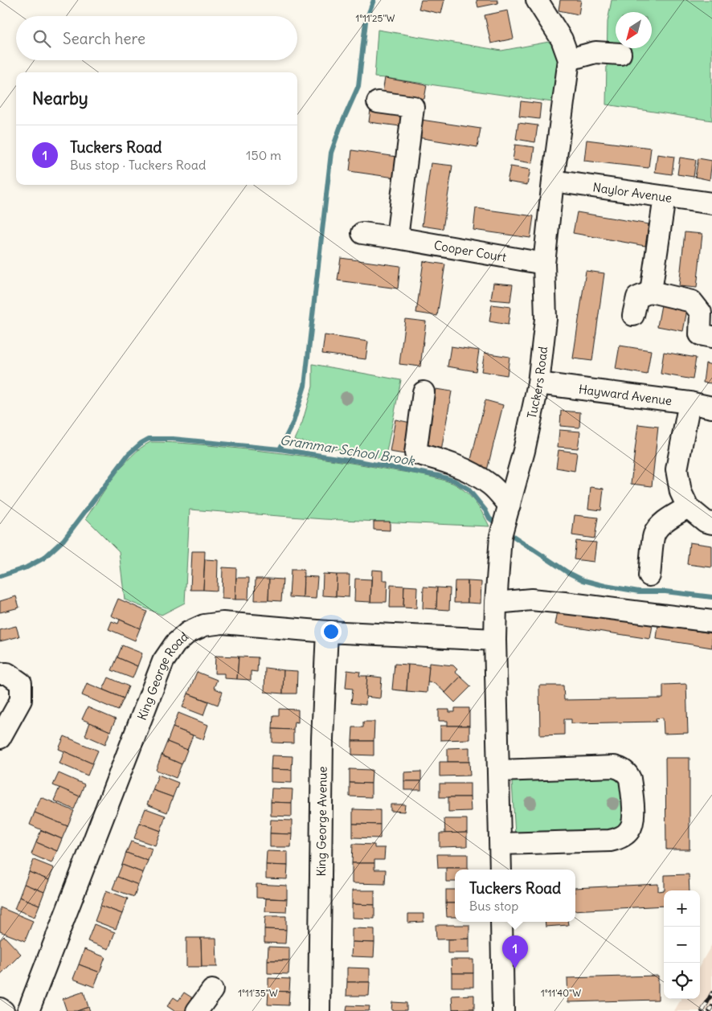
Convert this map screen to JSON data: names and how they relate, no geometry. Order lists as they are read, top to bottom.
{
  "streets": {
    "street": [
      "Naylor Avenue",
      "Cooper Court",
      "Tuckers Road",
      "Hayward Avenue",
      "King George Road",
      "King George Avenue"
    ]
  },
  "crossings": [
    ["Naylor Avenue", "Tuckers Road"],
    ["Cooper Court", "Tuckers Road"],
    ["Tuckers Road", "Hayward Avenue"],
    ["Tuckers Road", "King George Road"],
    ["King George Road", "King George Avenue"]
  ],
  "water": ["Grammar School Brook"],
  "north": "bottom left",
  "page": {
    "search": "Search here",
    "heading": "Nearby",
    "list": [
      {
        "mark": "1",
        "name": "Tuckers Road",
        "note": "Bus stop · Tuckers Road",
        "value": "150 m"
      }
    ],
    "popup": ["Tuckers Road", "Bus stop"],
    "map_buttons": ["+", "−"],
    "pins": "1"
  },
  "coordinates": ["1°11'25\"W", "1°11'35\"W", "1°11'40\"W"]
}
